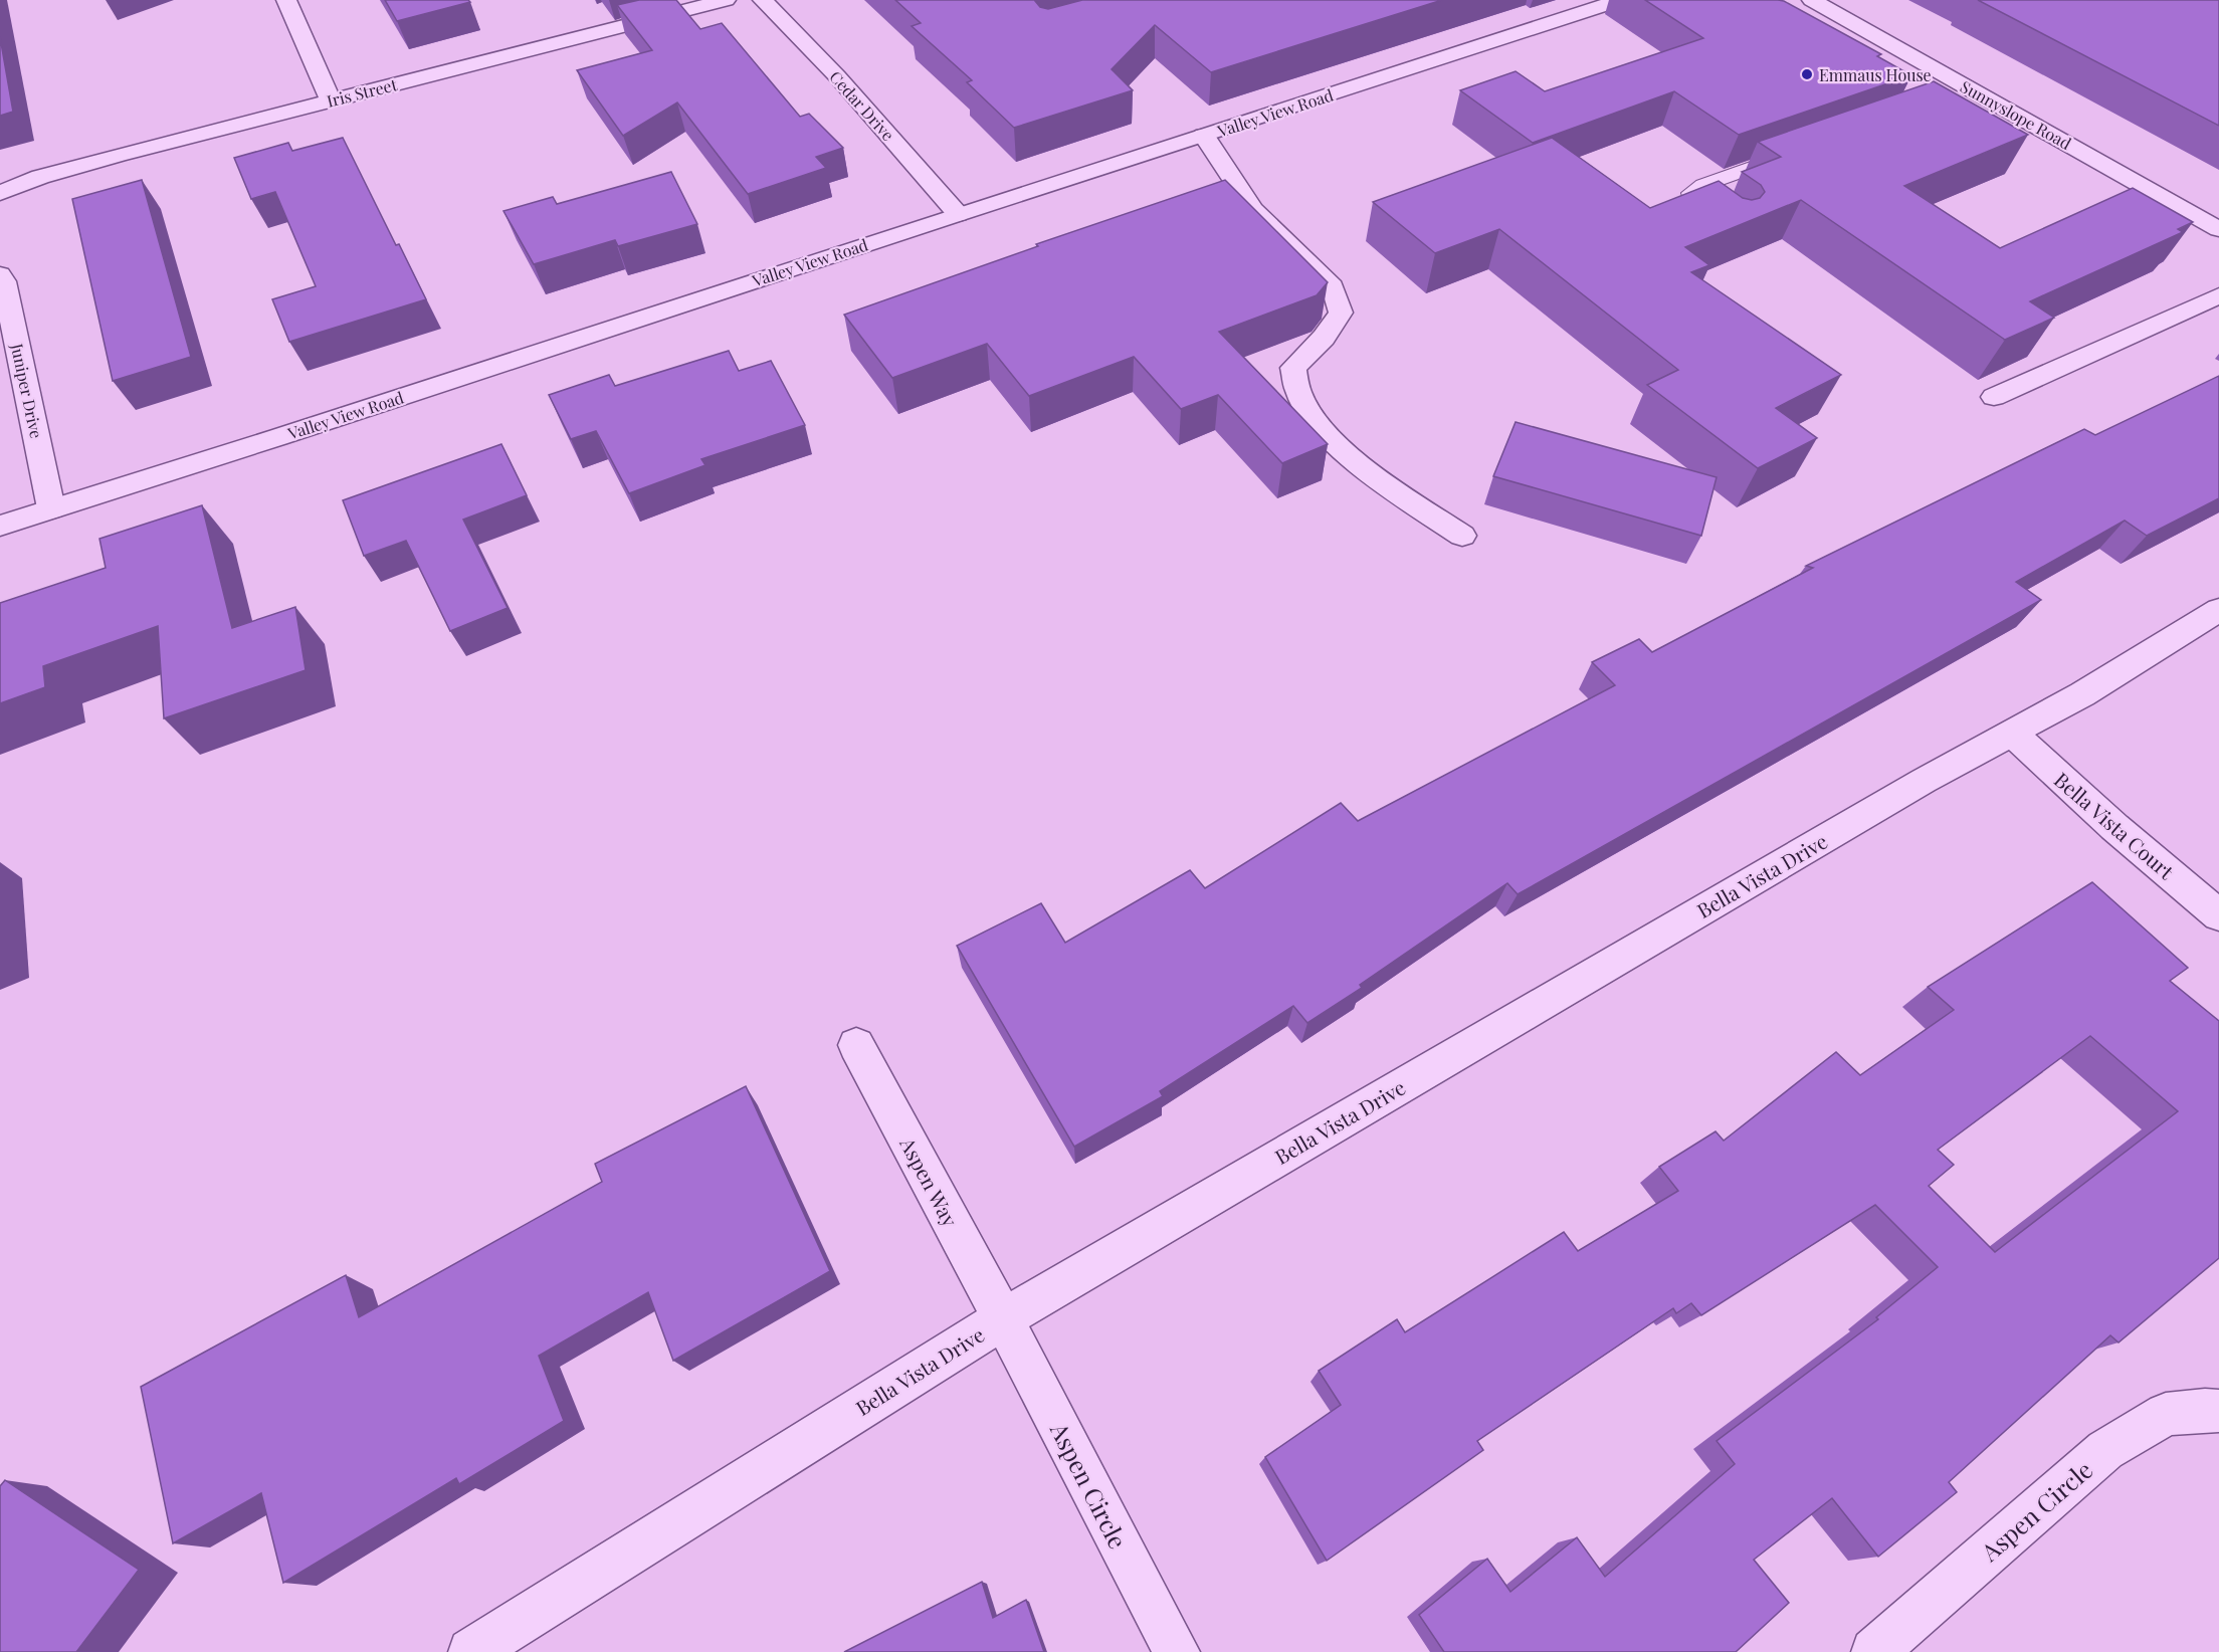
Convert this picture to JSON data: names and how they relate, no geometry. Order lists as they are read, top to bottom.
{
  "streets": {
    "street": [
      "Iris Street",
      "Cedar Drive",
      "Valley View Road",
      "Sunnyslope Road",
      "Juniper Drive",
      "Bella Vista Court",
      "Bella Vista Drive",
      "Aspen Way",
      "Aspen Circle"
    ]
  },
  "crossings": [
    ["Cedar Drive", "Valley View Road"],
    ["Valley View Road", "Juniper Drive"],
    ["Bella Vista Court", "Bella Vista Drive"],
    ["Bella Vista Drive", "Aspen Way"],
    ["Bella Vista Drive", "Aspen Circle"],
    ["Aspen Way", "Aspen Circle"]
  ],
  "places": ["Emmaus House"]
}
